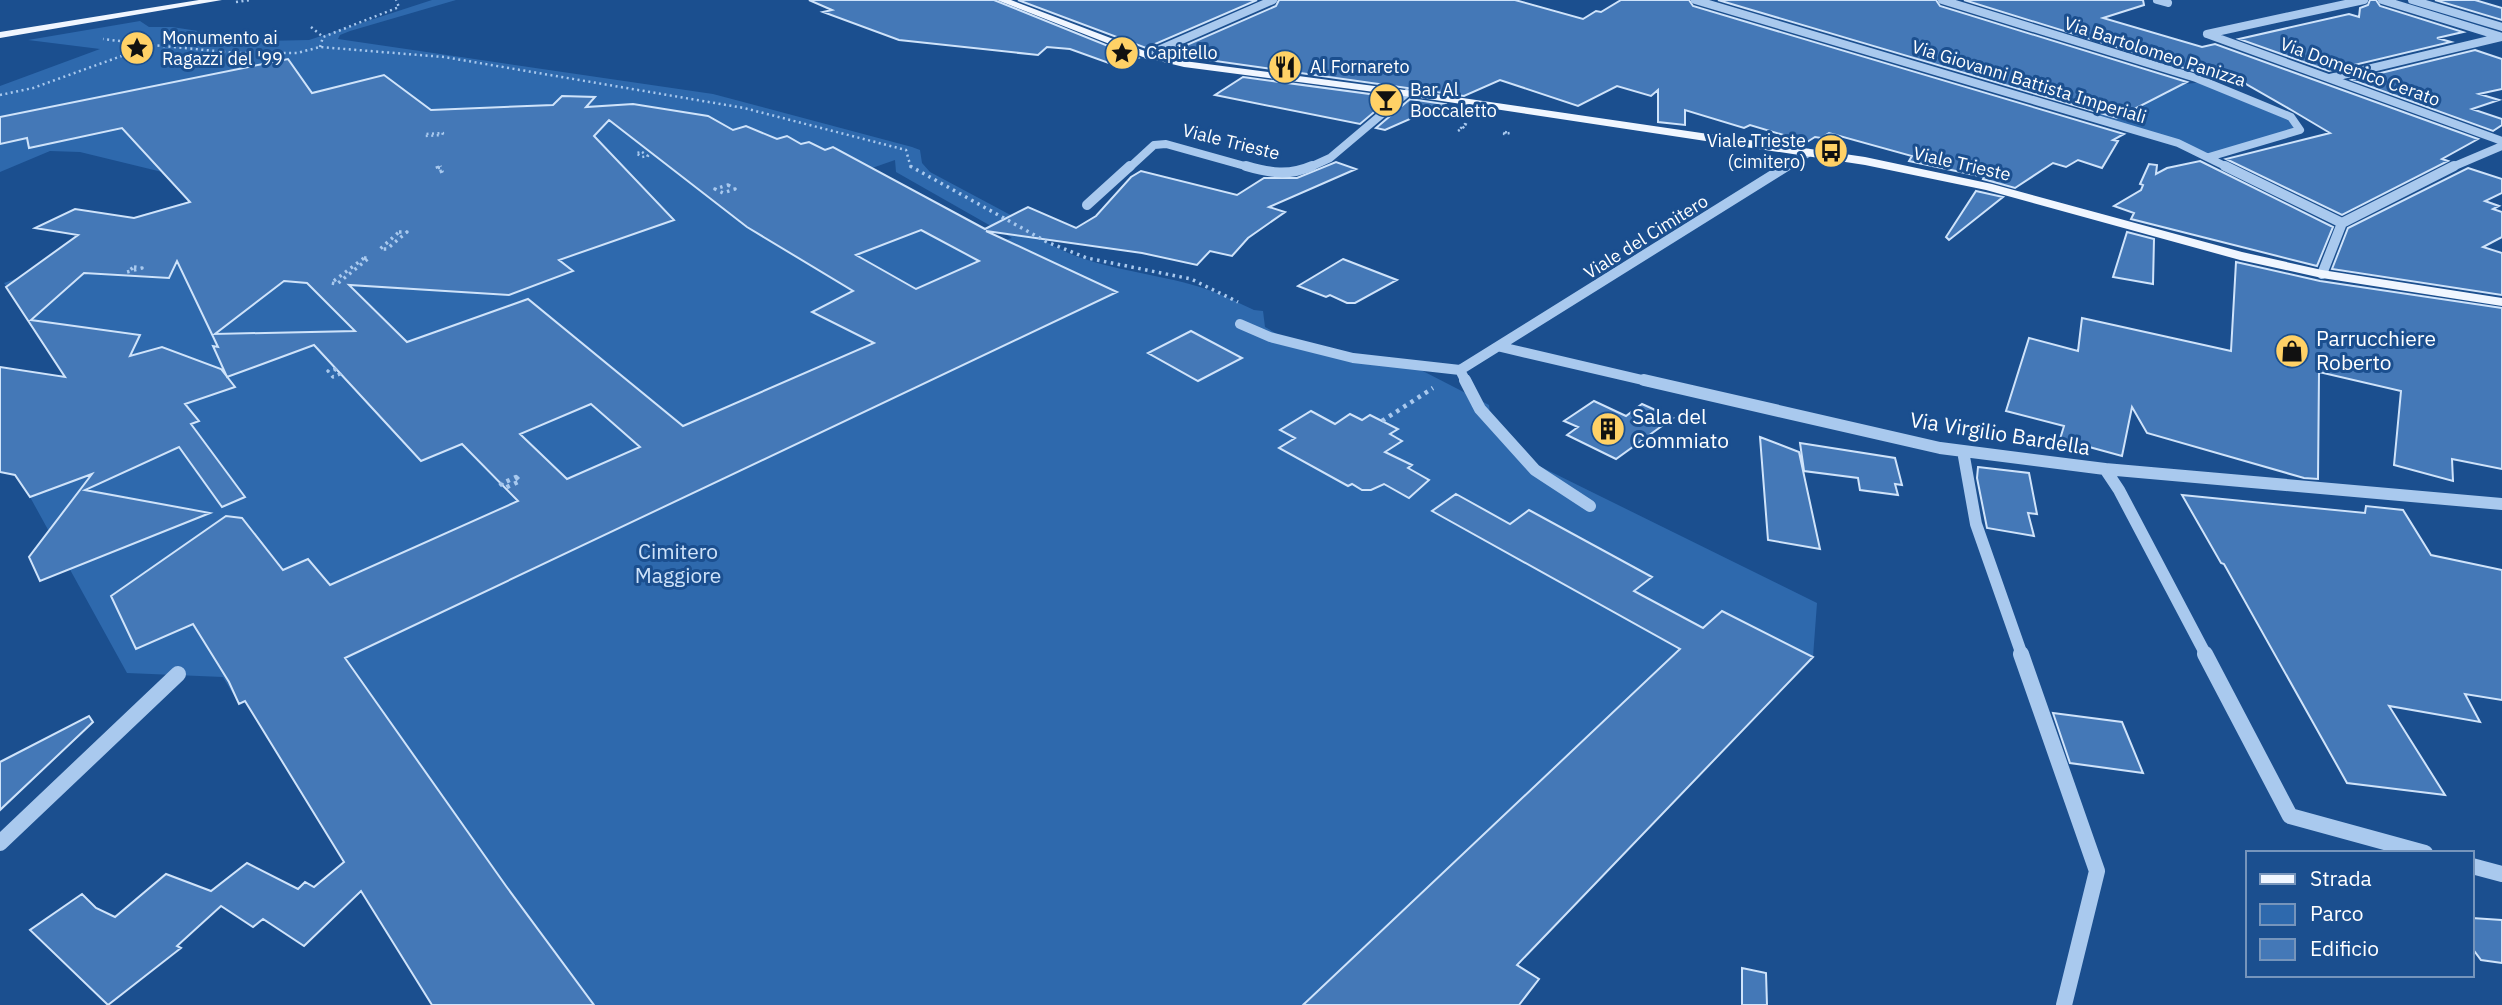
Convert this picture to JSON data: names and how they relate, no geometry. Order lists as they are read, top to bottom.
{
  "streets": {
    "main road": ["Viale Trieste"],
    "street": [
      "Via Bartolomeo Panizza",
      "Via Domenico Cerato",
      "Via Giovanni Battista Imperiali",
      "Viale del Cimitero",
      "Via Virgilio Bardella"
    ]
  },
  "crossings": [
    ["Via Bartolomeo Panizza", "Via Giovanni Battista Imperiali"],
    ["Viale Trieste", "Viale del Cimitero"],
    ["Viale del Cimitero", "Via Virgilio Bardella"]
  ],
  "parks": ["Cimitero Maggiore"],
  "places": {
    "place": ["Monumento ai Ragazzi del '99", "Capitello"],
    "restaurant": ["Al Fornareto"],
    "bar": ["Bar Al Boccaletto"],
    "bus stop": ["Viale Trieste (cimitero)"],
    "shop": ["Parrucchiere Roberto"],
    "building": ["Sala del Commiato"]
  },
  "legend": ["Strada", "Parco", "Edificio"]
}
